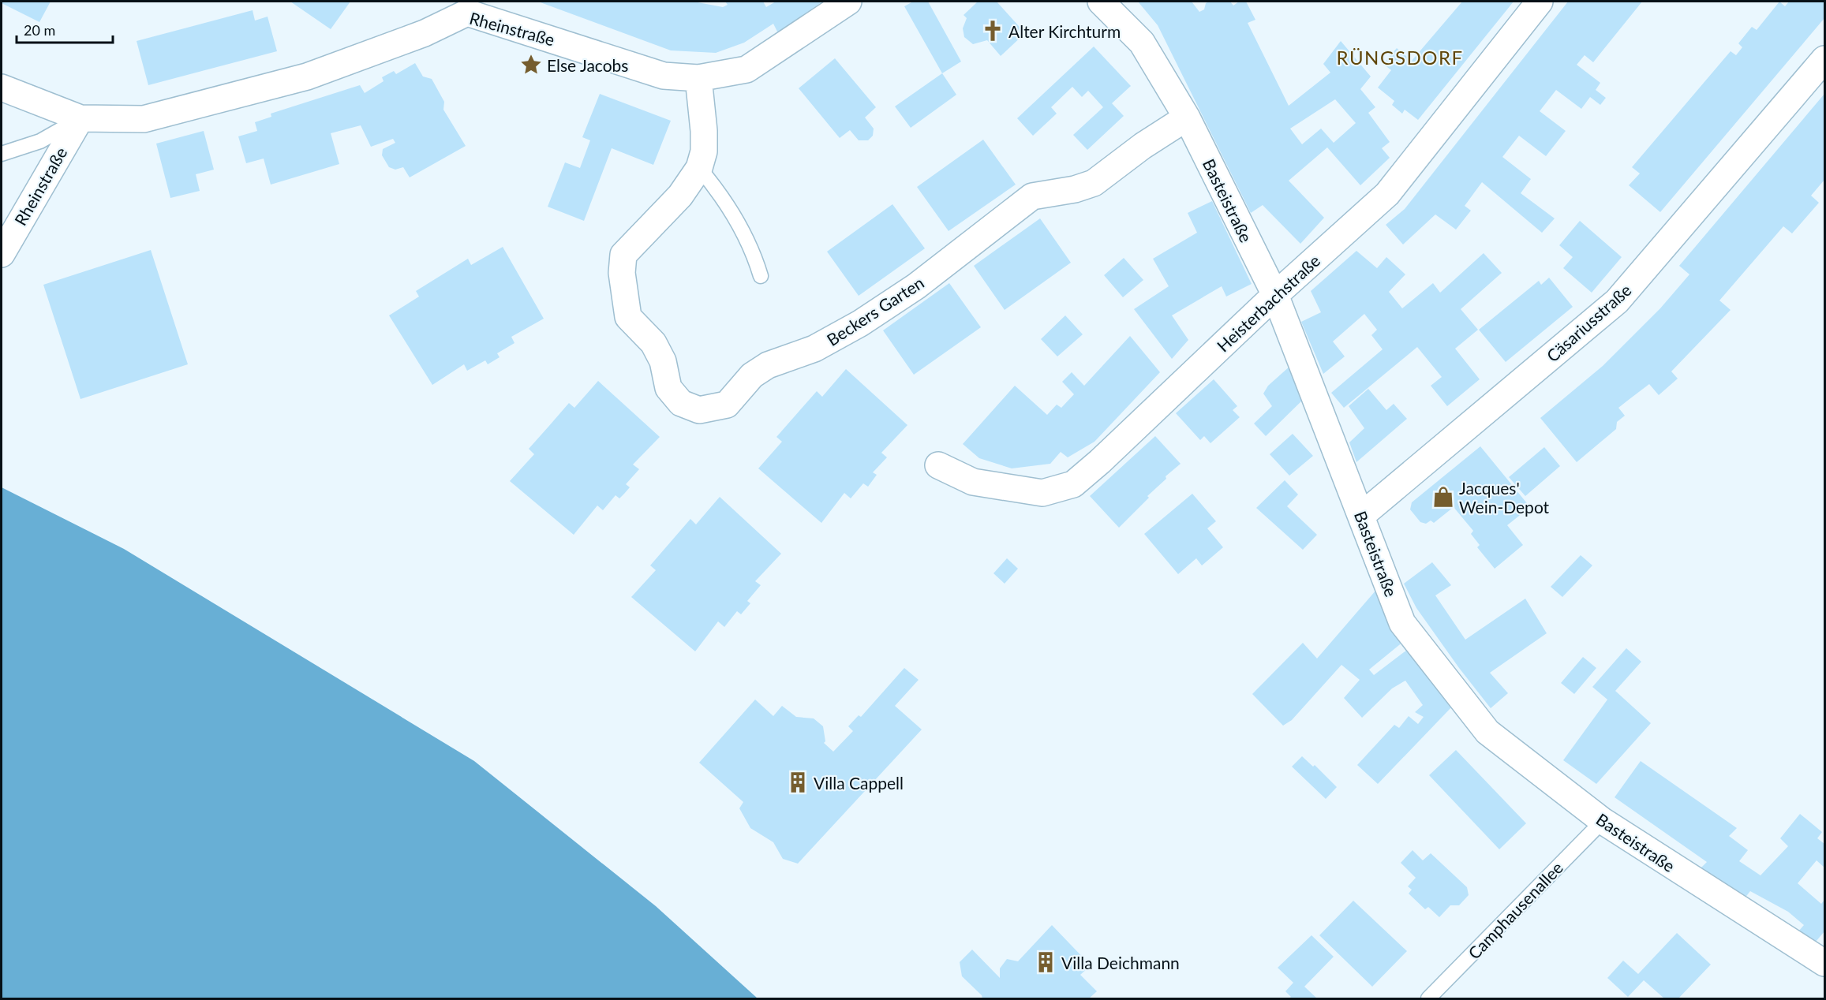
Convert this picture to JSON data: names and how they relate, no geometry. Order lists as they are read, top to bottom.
{
  "streets": {
    "street": [
      "Rheinstraße",
      "Basteistraße",
      "Heisterbachstraße",
      "Beckers Garten",
      "Cäsariusstraße"
    ],
    "lane": ["Camphausenallee"]
  },
  "crossings": [
    ["Rheinstraße", "Beckers Garten"],
    ["Basteistraße", "Heisterbachstraße"],
    ["Basteistraße", "Beckers Garten"],
    ["Basteistraße", "Cäsariusstraße"],
    ["Basteistraße", "Camphausenallee"]
  ],
  "districts": ["RÜNGSDORF"],
  "places": {
    "church": ["Alter Kirchturm"],
    "place": ["Else Jacobs"],
    "shop": ["Jacques' Wein-Depot"],
    "building": ["Villa Cappell", "Villa Deichmann"]
  },
  "scale_bar": "20 m"
}
